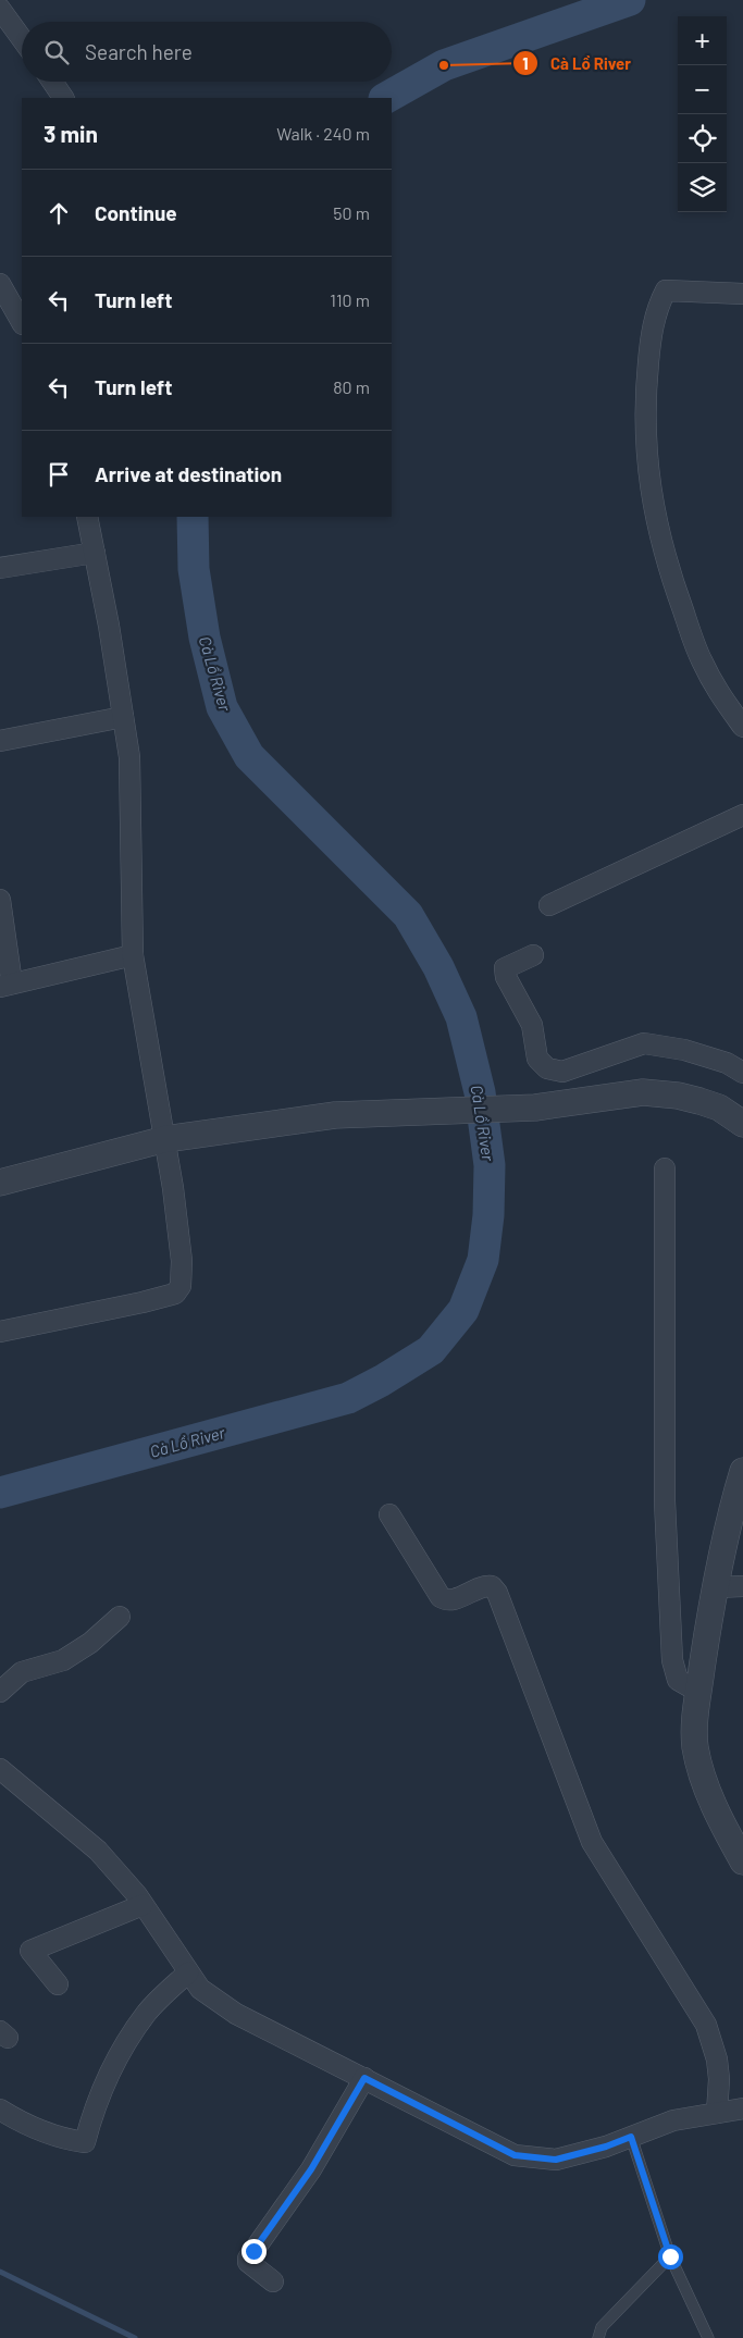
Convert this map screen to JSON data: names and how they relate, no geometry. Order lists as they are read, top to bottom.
{
  "water": ["Cà Lồ River"],
  "places": ["Cà Lồ River"],
  "page": {
    "map_buttons": ["+", "−"],
    "search": "Search here",
    "heading": ["3 min", "Walk · 240 m"],
    "list": [
      ["Continue", "50 m"],
      ["Turn left", "110 m"],
      ["Turn left", "80 m"],
      "Arrive at destination"
    ]
  }
}
